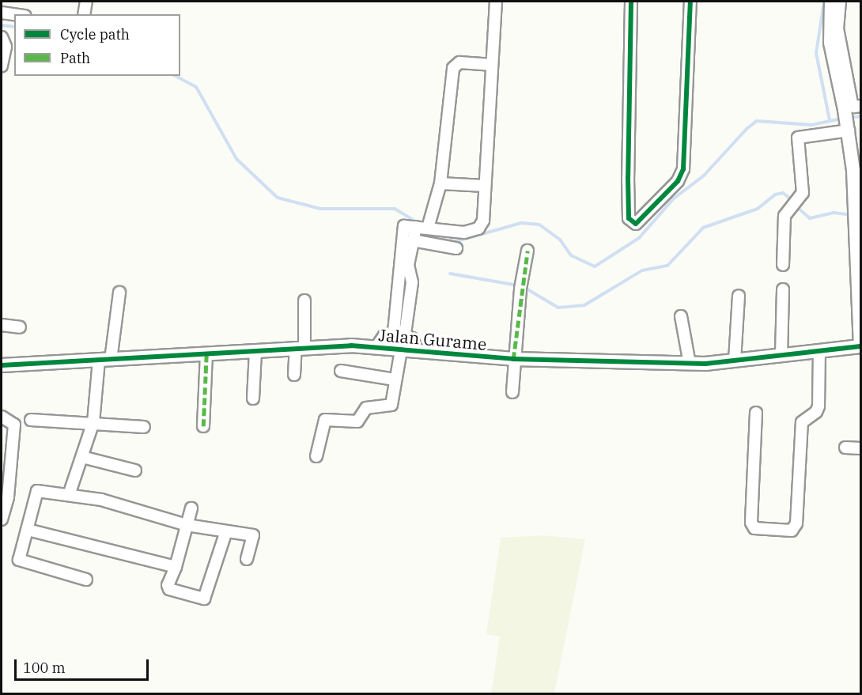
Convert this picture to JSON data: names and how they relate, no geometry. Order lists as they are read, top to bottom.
{
  "streets": {
    "street": ["Jalan Gurame"]
  },
  "legend": ["Cycle path", "Path"],
  "scale_bar": "100 m"
}
